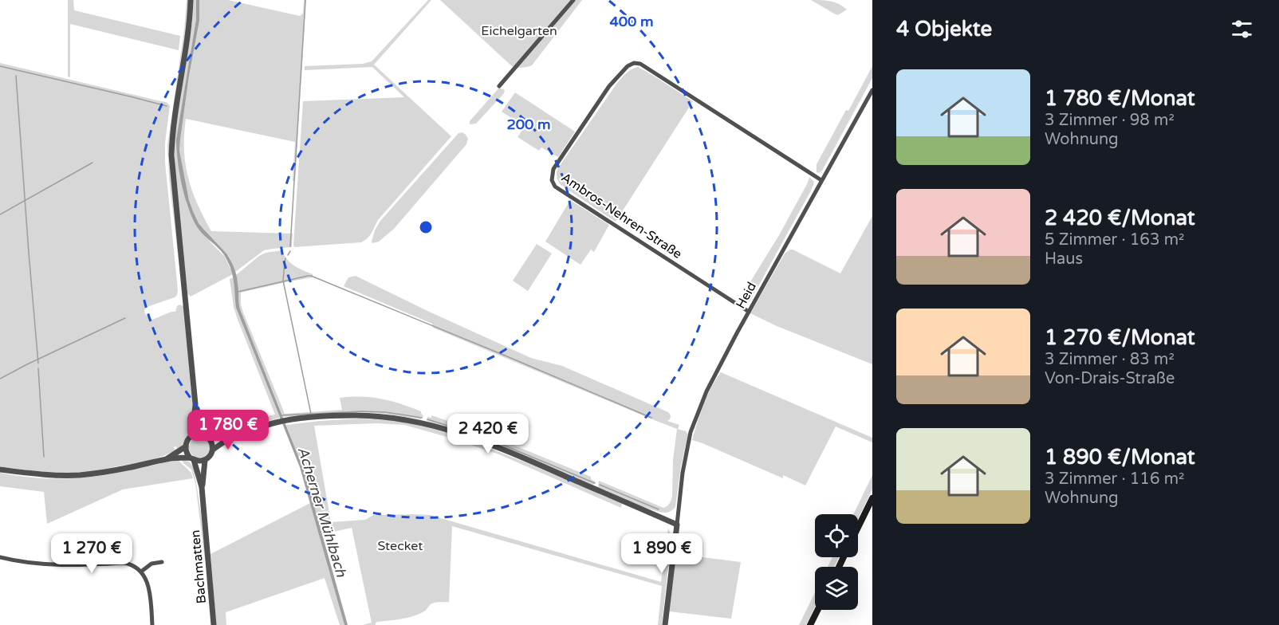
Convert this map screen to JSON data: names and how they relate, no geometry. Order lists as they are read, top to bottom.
{
  "streets": {
    "street": ["Ambros-Nehren-Straße", "Heid", "Bachmatten"]
  },
  "crossings": [
    ["Ambros-Nehren-Straße", "Heid"]
  ],
  "water": ["Acherner Mühlbach"],
  "parks": ["Eichelgarten", "Stecket"],
  "page": {
    "heading": "4 Objekte",
    "list": [
      {
        "name": "1 780 €/Monat",
        "note": "3 Zimmer · 98 m² · Wohnung"
      },
      {
        "name": "2 420 €/Monat",
        "note": "5 Zimmer · 163 m² · Haus"
      },
      {
        "name": "1 270 €/Monat",
        "note": "3 Zimmer · 83 m² · Von-Drais-Straße"
      },
      {
        "name": "1 890 €/Monat",
        "note": "3 Zimmer · 116 m² · Wohnung"
      }
    ],
    "price": [
      "1 780 €",
      "2 420 €",
      "1 270 €",
      "1 890 €"
    ]
  },
  "rings": ["400 m", "200 m"]
}
